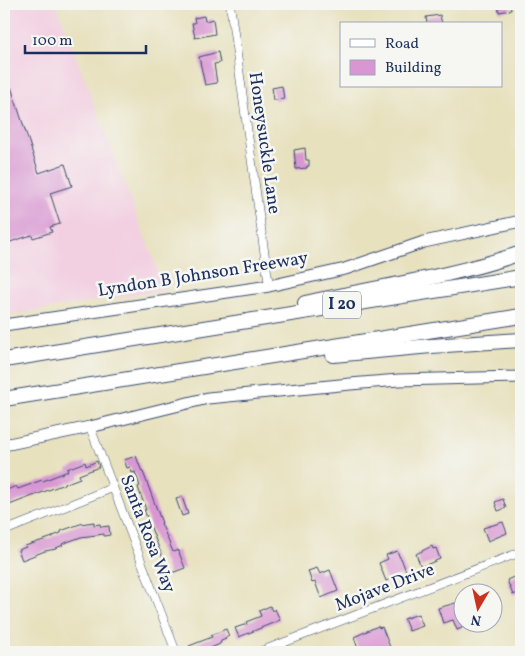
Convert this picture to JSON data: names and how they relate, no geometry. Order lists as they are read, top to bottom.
{
  "streets": {
    "highway": ["I 20"],
    "main road": ["Lyndon B Johnson Freeway"],
    "street": ["Honeysuckle Lane", "Santa Rosa Way", "Mojave Drive"]
  },
  "crossings": [
    ["Honeysuckle Lane", "Lyndon B Johnson Freeway"]
  ],
  "legend": ["Road", "Building"],
  "scale_bar": "100 m",
  "north": "bottom"
}
